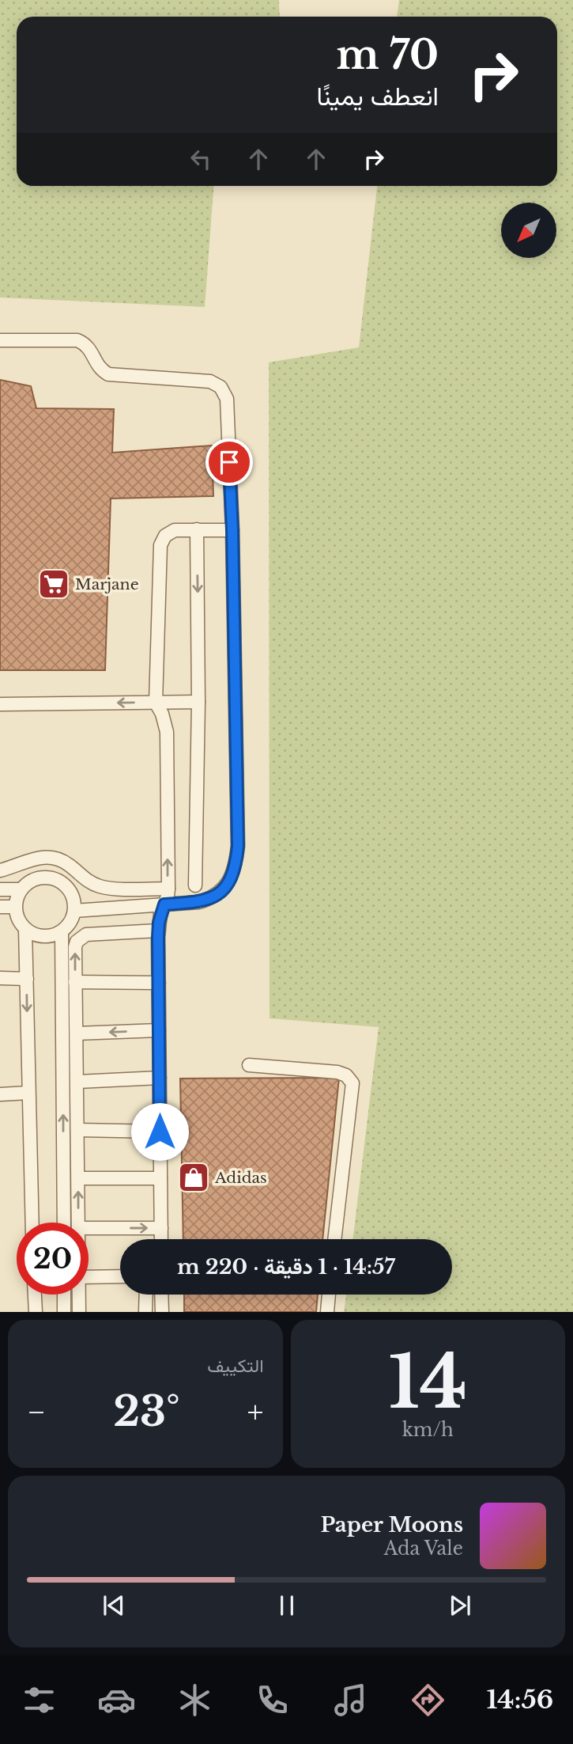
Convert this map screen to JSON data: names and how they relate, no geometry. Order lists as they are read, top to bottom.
{
  "places": {
    "supermarket": ["Marjane"],
    "shop": ["Adidas"]
  },
  "north": "bottom left",
  "page": {
    "turn": ["70 m", "انعطف يمينًا"],
    "limit": "20",
    "trip": "14:57 · 1 دقيقة · 220 m",
    "tile": [
      ["14", "km/h"],
      "التكييف"
    ],
    "heat": ["−", "23°", "+"],
    "song": ["Paper Moons", "Ada Vale"],
    "tabs": "14:56"
  }
}
